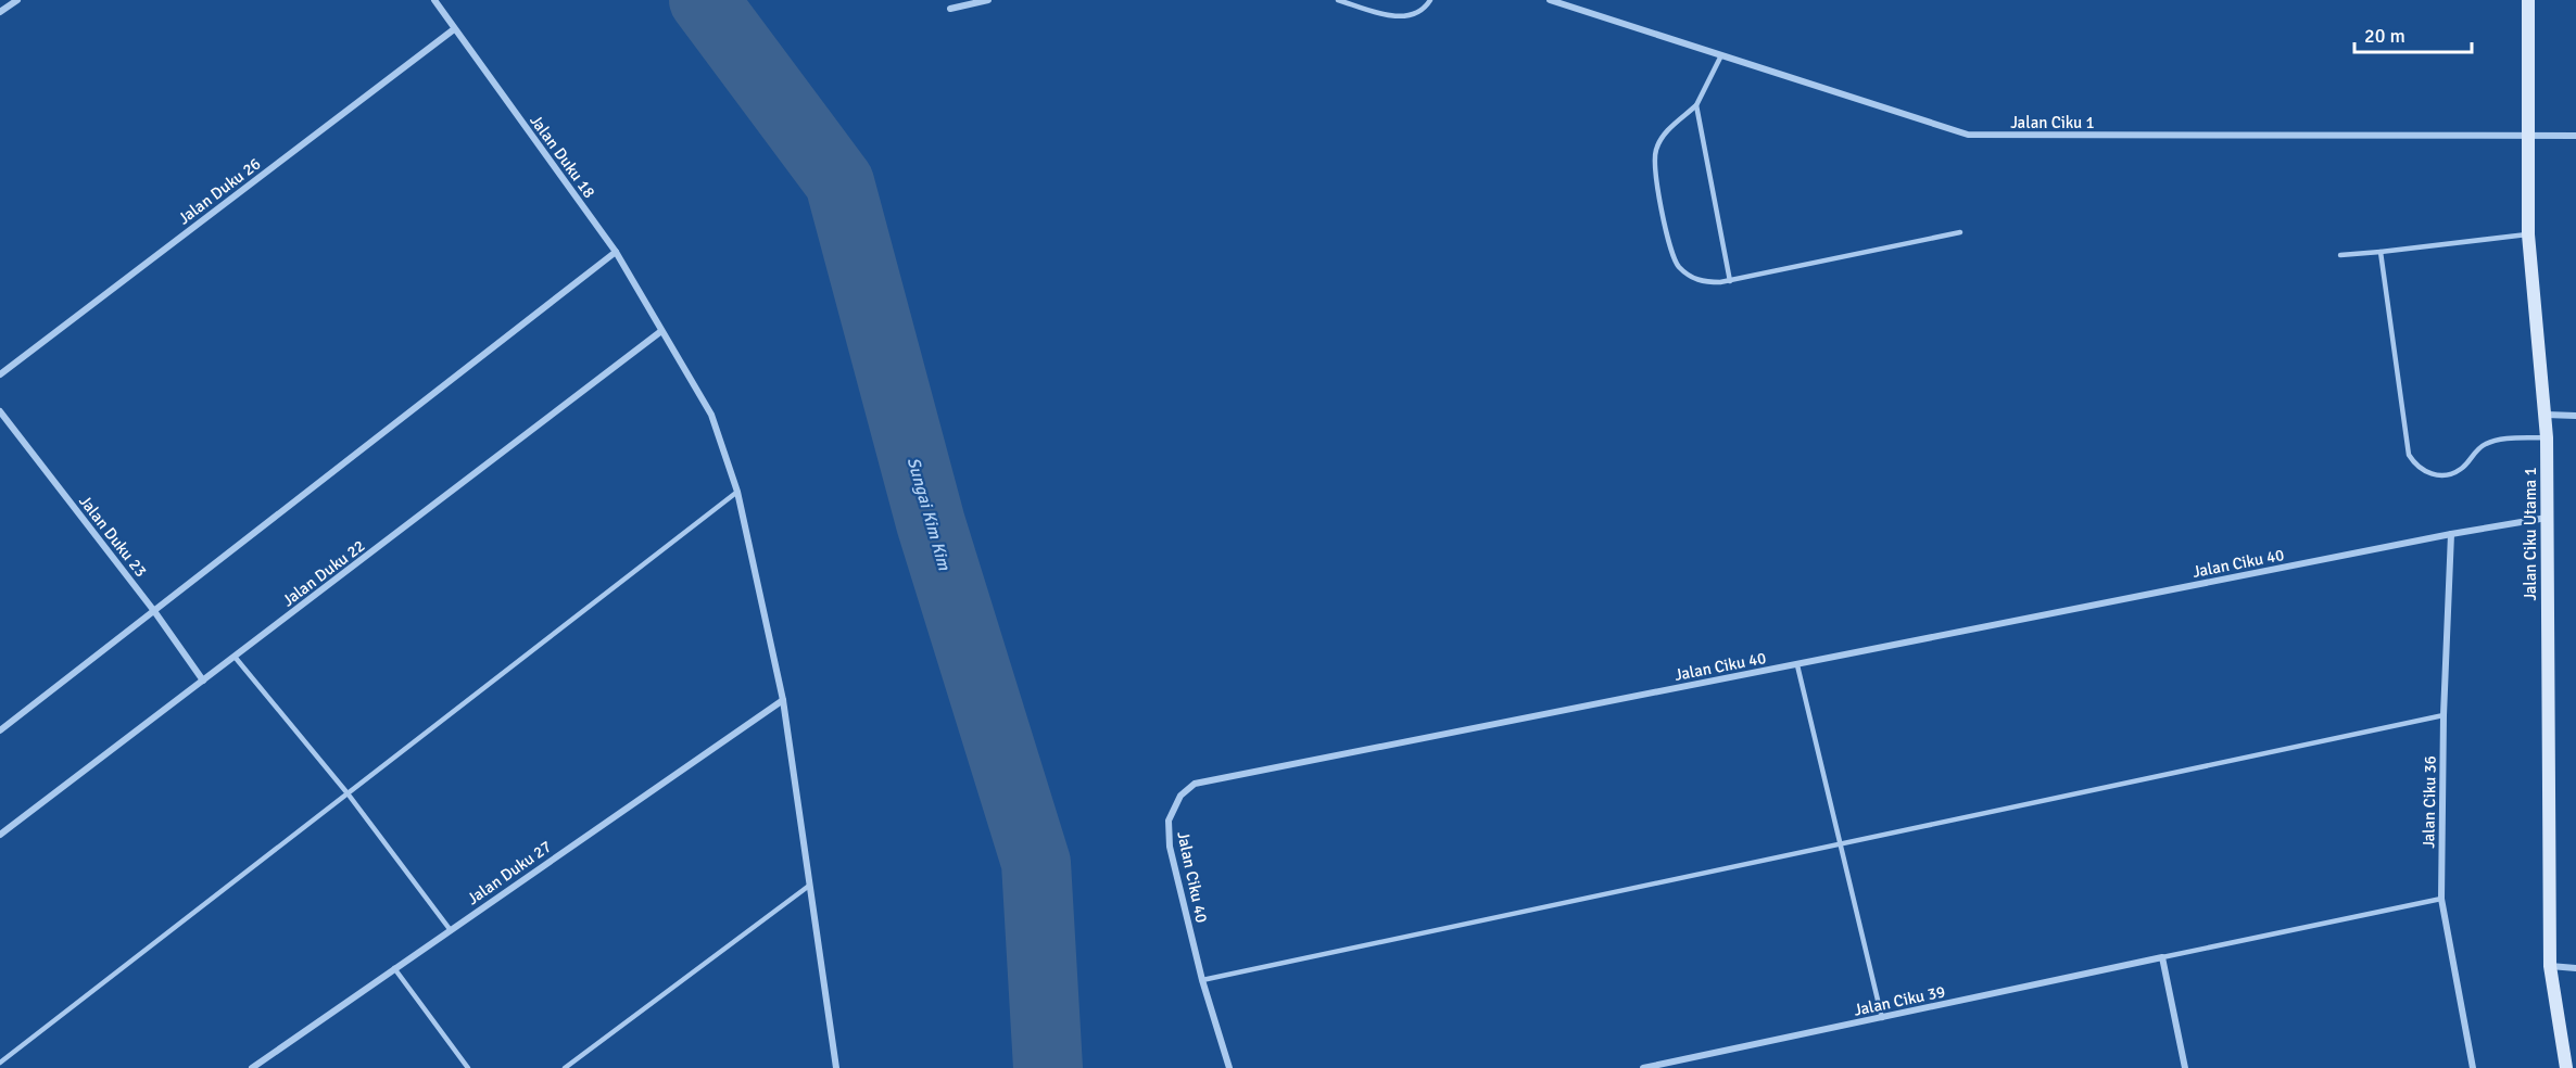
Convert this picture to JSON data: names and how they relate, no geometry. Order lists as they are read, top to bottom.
{
  "streets": {
    "street": [
      "Jalan Ciku 1",
      "Jalan Duku 18",
      "Jalan Duku 26",
      "Jalan Ciku Utama 1",
      "Jalan Duku 23",
      "Jalan Ciku 40",
      "Jalan Duku 22",
      "Jalan Ciku 36",
      "Jalan Duku 27",
      "Jalan Ciku 39"
    ]
  },
  "crossings": [
    ["Jalan Ciku 1", "Jalan Ciku Utama 1"],
    ["Jalan Duku 18", "Jalan Duku 26"],
    ["Jalan Duku 18", "Jalan Duku 22"],
    ["Jalan Duku 18", "Jalan Duku 27"],
    ["Jalan Ciku Utama 1", "Jalan Ciku 40"],
    ["Jalan Duku 23", "Jalan Duku 22"],
    ["Jalan Ciku 40", "Jalan Ciku 36"]
  ],
  "water": ["Sungai Kim Kim"],
  "scale_bar": "20 m"
}
